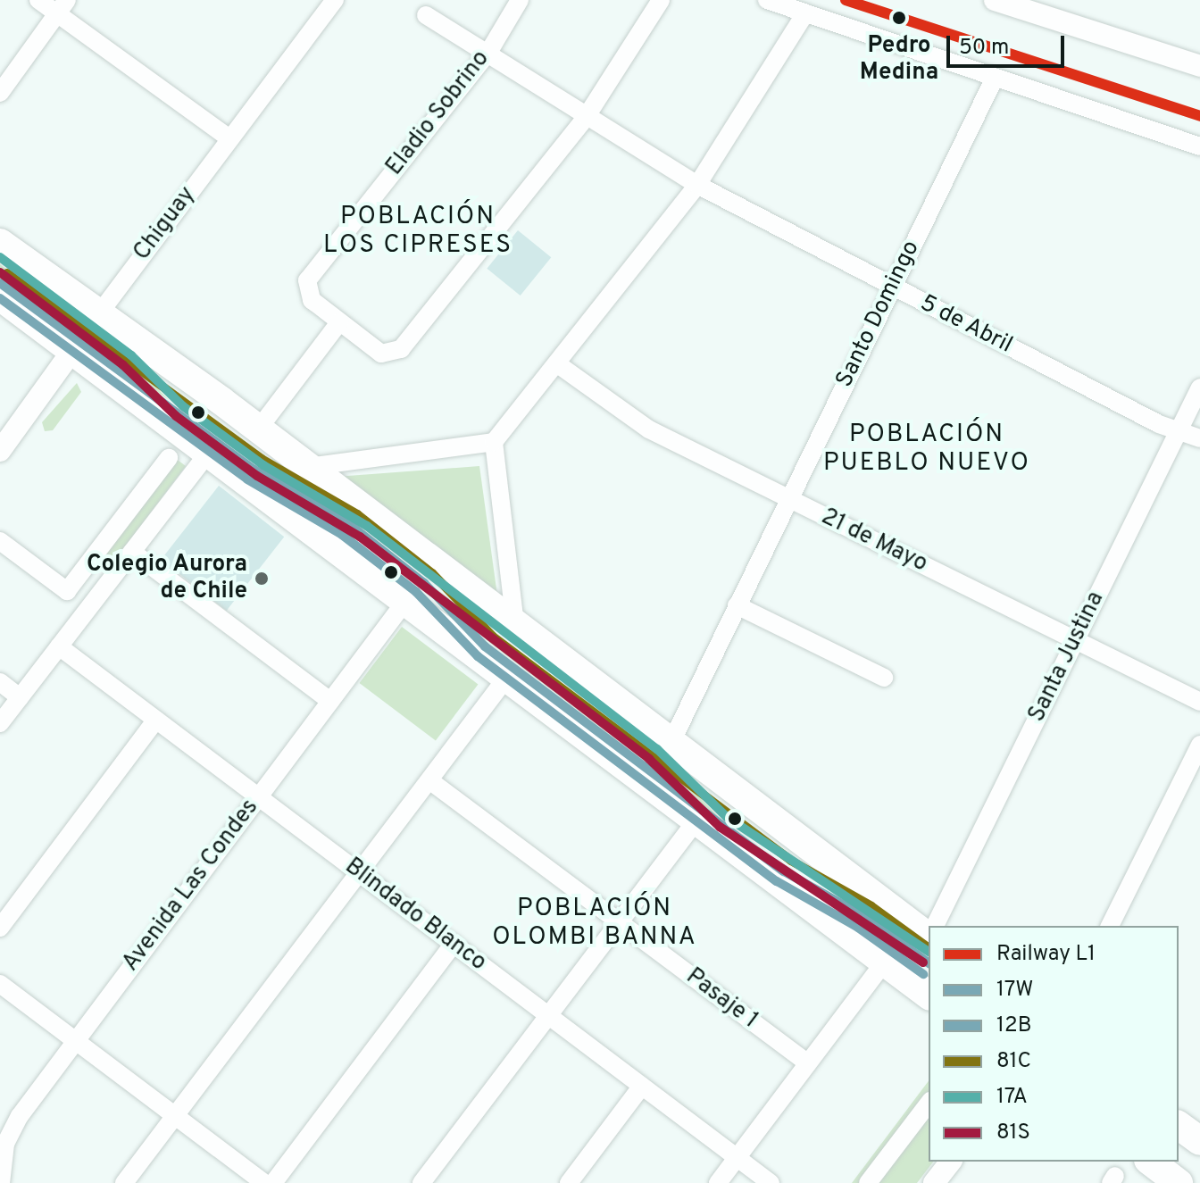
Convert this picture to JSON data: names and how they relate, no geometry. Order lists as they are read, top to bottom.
{
  "streets": {
    "street": [
      "Eladio Sobrino",
      "Chiguay",
      "Santo Domingo",
      "5 de Abril",
      "21 de Mayo",
      "Santa Justina",
      "Avenida Las Condes",
      "Blindado Blanco",
      "Pasaje 1"
    ]
  },
  "crossings": [
    ["Eladio Sobrino", "5 de Abril"],
    ["Santo Domingo", "5 de Abril"],
    ["Santo Domingo", "21 de Mayo"],
    ["5 de Abril", "Santa Justina"],
    ["21 de Mayo", "Santa Justina"],
    ["Avenida Las Condes", "Blindado Blanco"]
  ],
  "districts": ["POBLACIÓN LOS CIPRESES", "POBLACIÓN PUEBLO NUEVO", "POBLACIÓN OLOMBI BANNA"],
  "places": ["Pedro Medina", "Colegio Aurora de Chile"],
  "lines": [
    "rail line L1",
    "transit line 17A",
    "transit line 81S",
    "transit line 81C",
    "transit line 17W",
    "transit line 12B"
  ],
  "legend": [
    "Railway L1",
    "17W",
    "12B",
    "81C",
    "17A",
    "81S"
  ],
  "scale_bar": "50 m"
}
